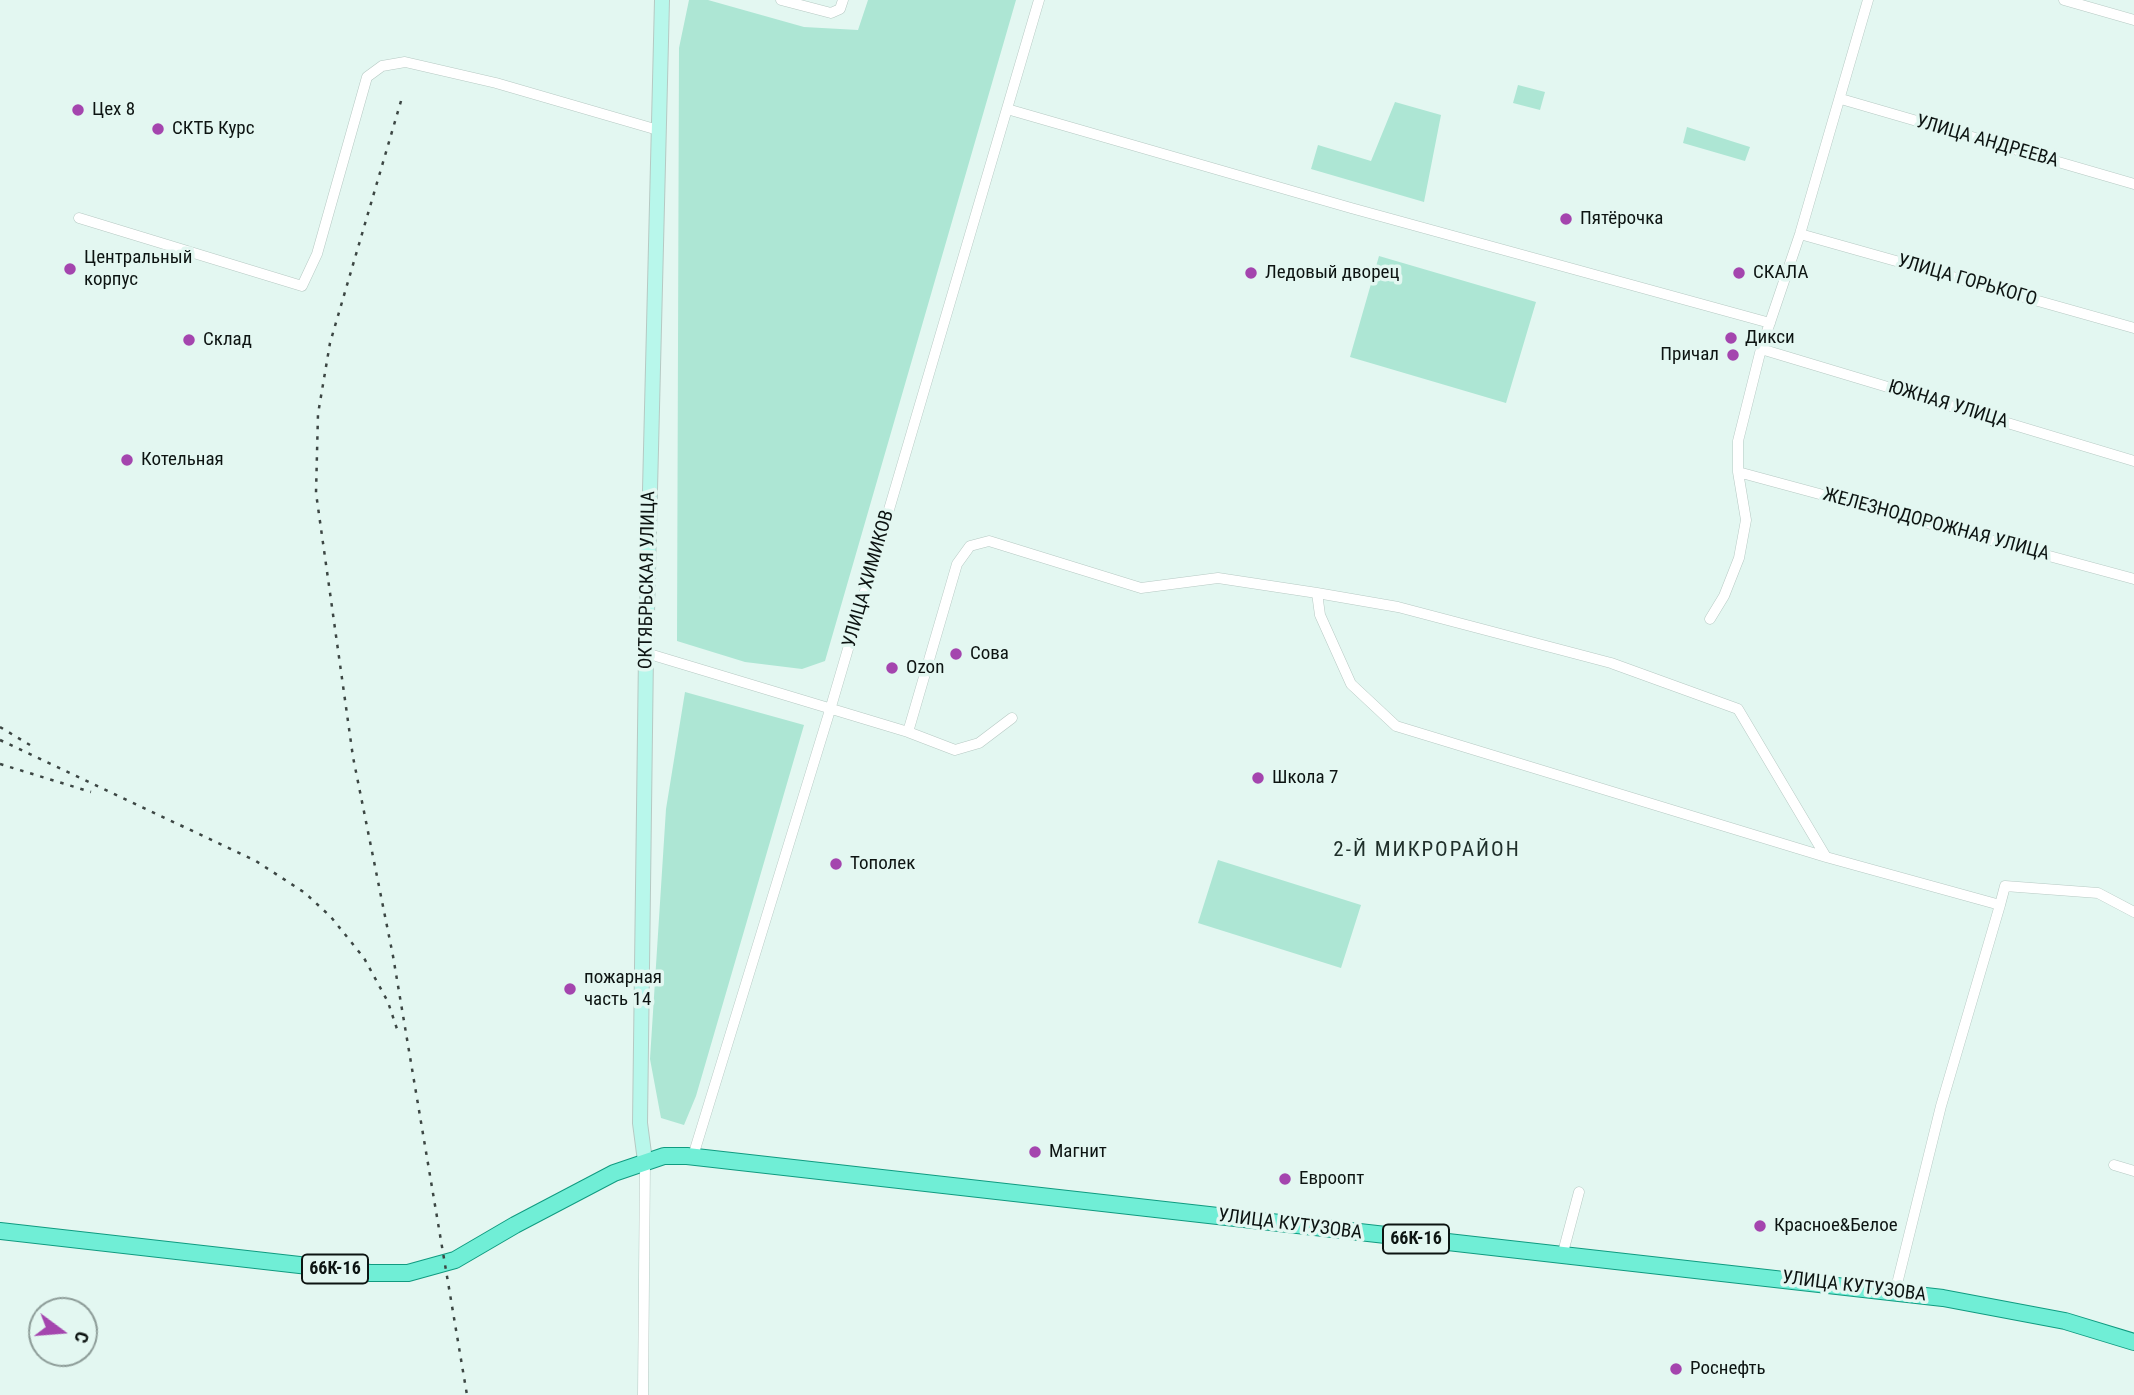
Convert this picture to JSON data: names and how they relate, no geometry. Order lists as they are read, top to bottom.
{
  "streets": {
    "main road": ["ОКТЯБРЬСКАЯ УЛИЦА", "УЛИЦА КУТУЗОВА", "66К-16"],
    "street": [
      "УЛИЦА АНДРЕЕВА",
      "УЛИЦА ГОРЬКОГО",
      "ЮЖНАЯ УЛИЦА",
      "ЖЕЛЕЗНОДОРОЖНАЯ УЛИЦА",
      "УЛИЦА ХИМИКОВ"
    ]
  },
  "crossings": [
    ["УЛИЦА ХИМИКОВ", "УЛИЦА КУТУЗОВА"],
    ["УЛИЦА ХИМИКОВ", "66К-16"],
    ["ОКТЯБРЬСКАЯ УЛИЦА", "66К-16"],
    ["УЛИЦА КУТУЗОВА", "66К-16"]
  ],
  "districts": ["2-Й МИКРОРАЙОН"],
  "places": [
    "Цех 8",
    "СКТБ Курс",
    "Пятёрочка",
    "Центральный корпус",
    "Ледовый дворец",
    "СКАЛА",
    "Дикси",
    "Склад",
    "Причал",
    "Котельная",
    "Сова",
    "Ozon",
    "Школа 7",
    "Тополек",
    "пожарная часть 14",
    "Магнит",
    "Евроопт",
    "Красное&Белое",
    "Роснефть"
  ],
  "north": "right"
}
